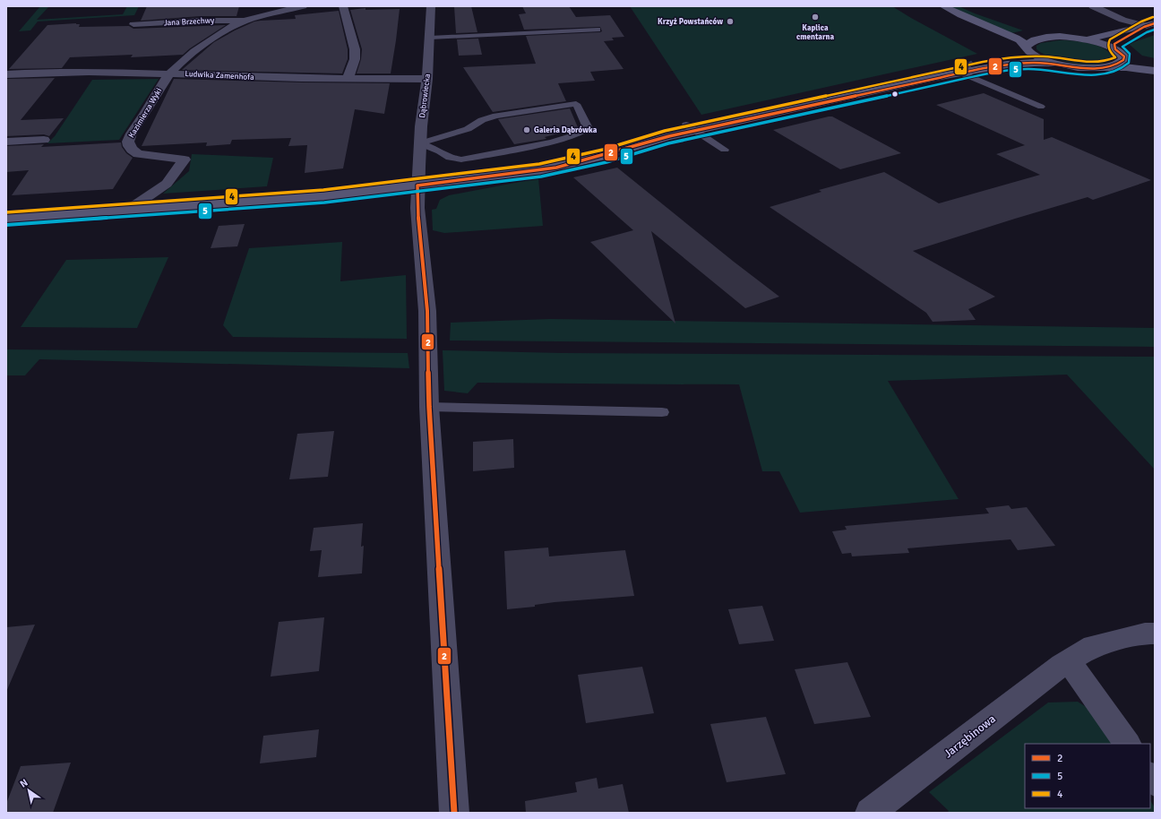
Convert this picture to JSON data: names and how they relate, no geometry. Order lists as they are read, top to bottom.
{
  "streets": {
    "street": [
      "Jana Brzechwy",
      "Ludwika Zamenhofa",
      "Dąbrowiecka",
      "Kazimierza Wyki",
      "Jarzębinowa"
    ]
  },
  "crossings": [
    ["Jana Brzechwy", "Ludwika Zamenhofa"],
    ["Jana Brzechwy", "Kazimierza Wyki"],
    ["Ludwika Zamenhofa", "Dąbrowiecka"],
    ["Ludwika Zamenhofa", "Kazimierza Wyki"]
  ],
  "places": ["Kaplica cmentarna", "Krzyż Powstańców", "Galeria Dąbrówka"],
  "lines": ["transit line 4", "transit line 2", "transit line 5"],
  "legend": ["2", "5", "4"],
  "north": "top left"
}
